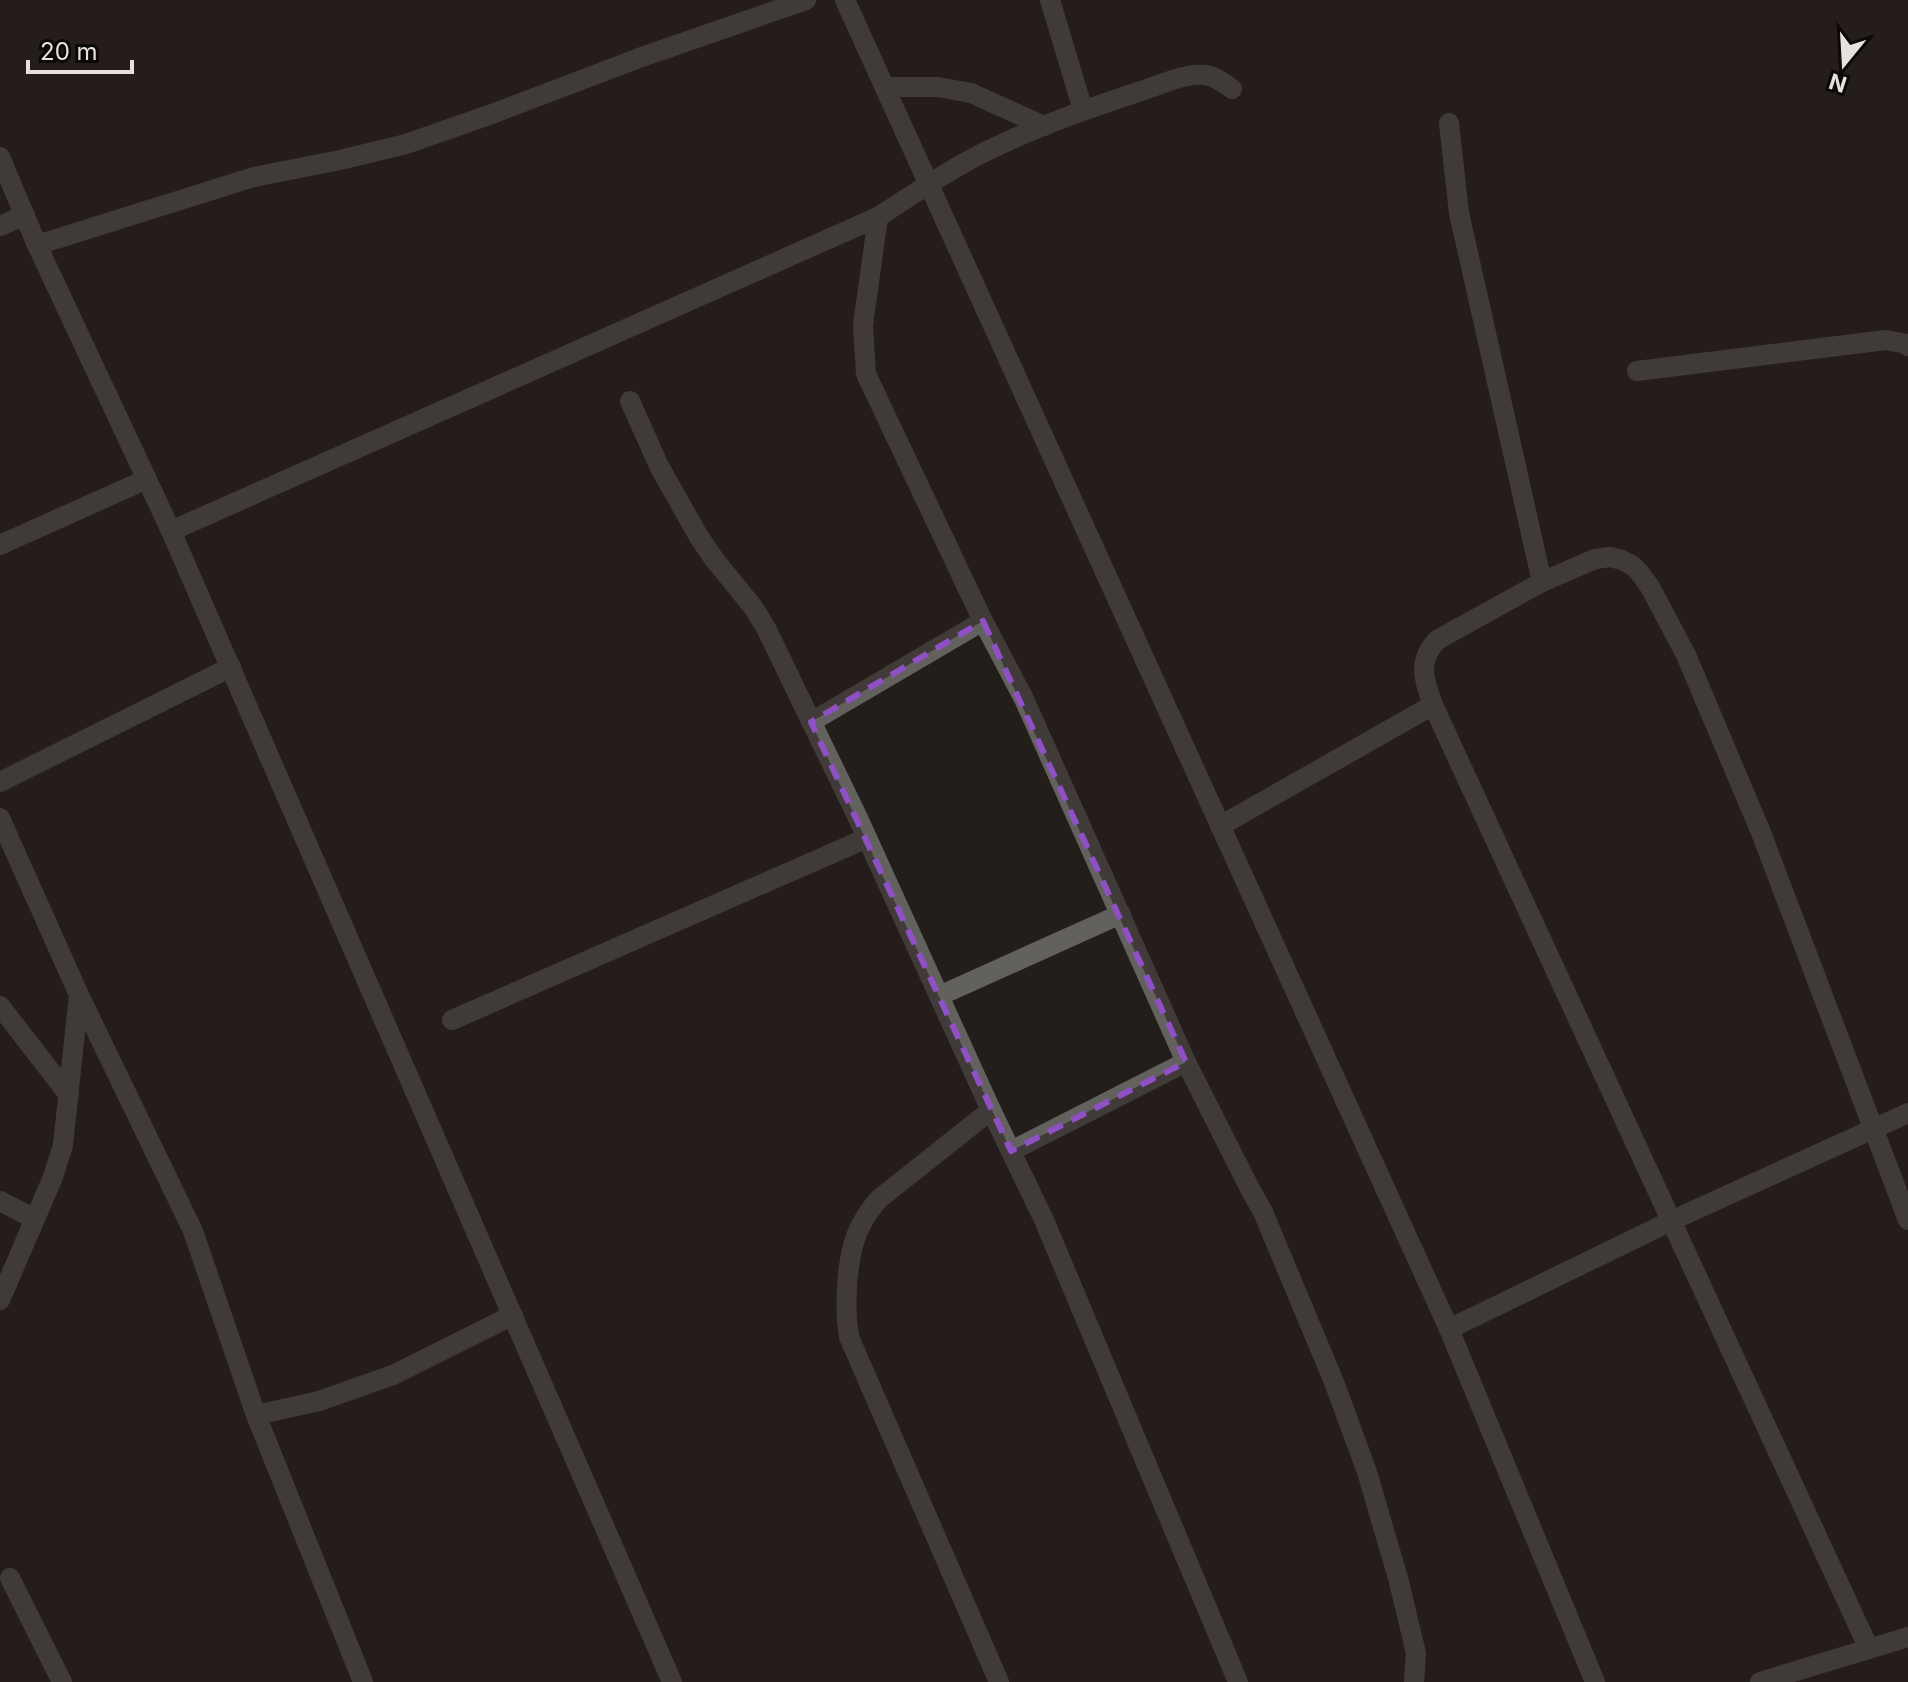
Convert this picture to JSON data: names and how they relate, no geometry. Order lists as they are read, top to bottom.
{
  "scale_bar": "20 m",
  "north": "bottom"
}
